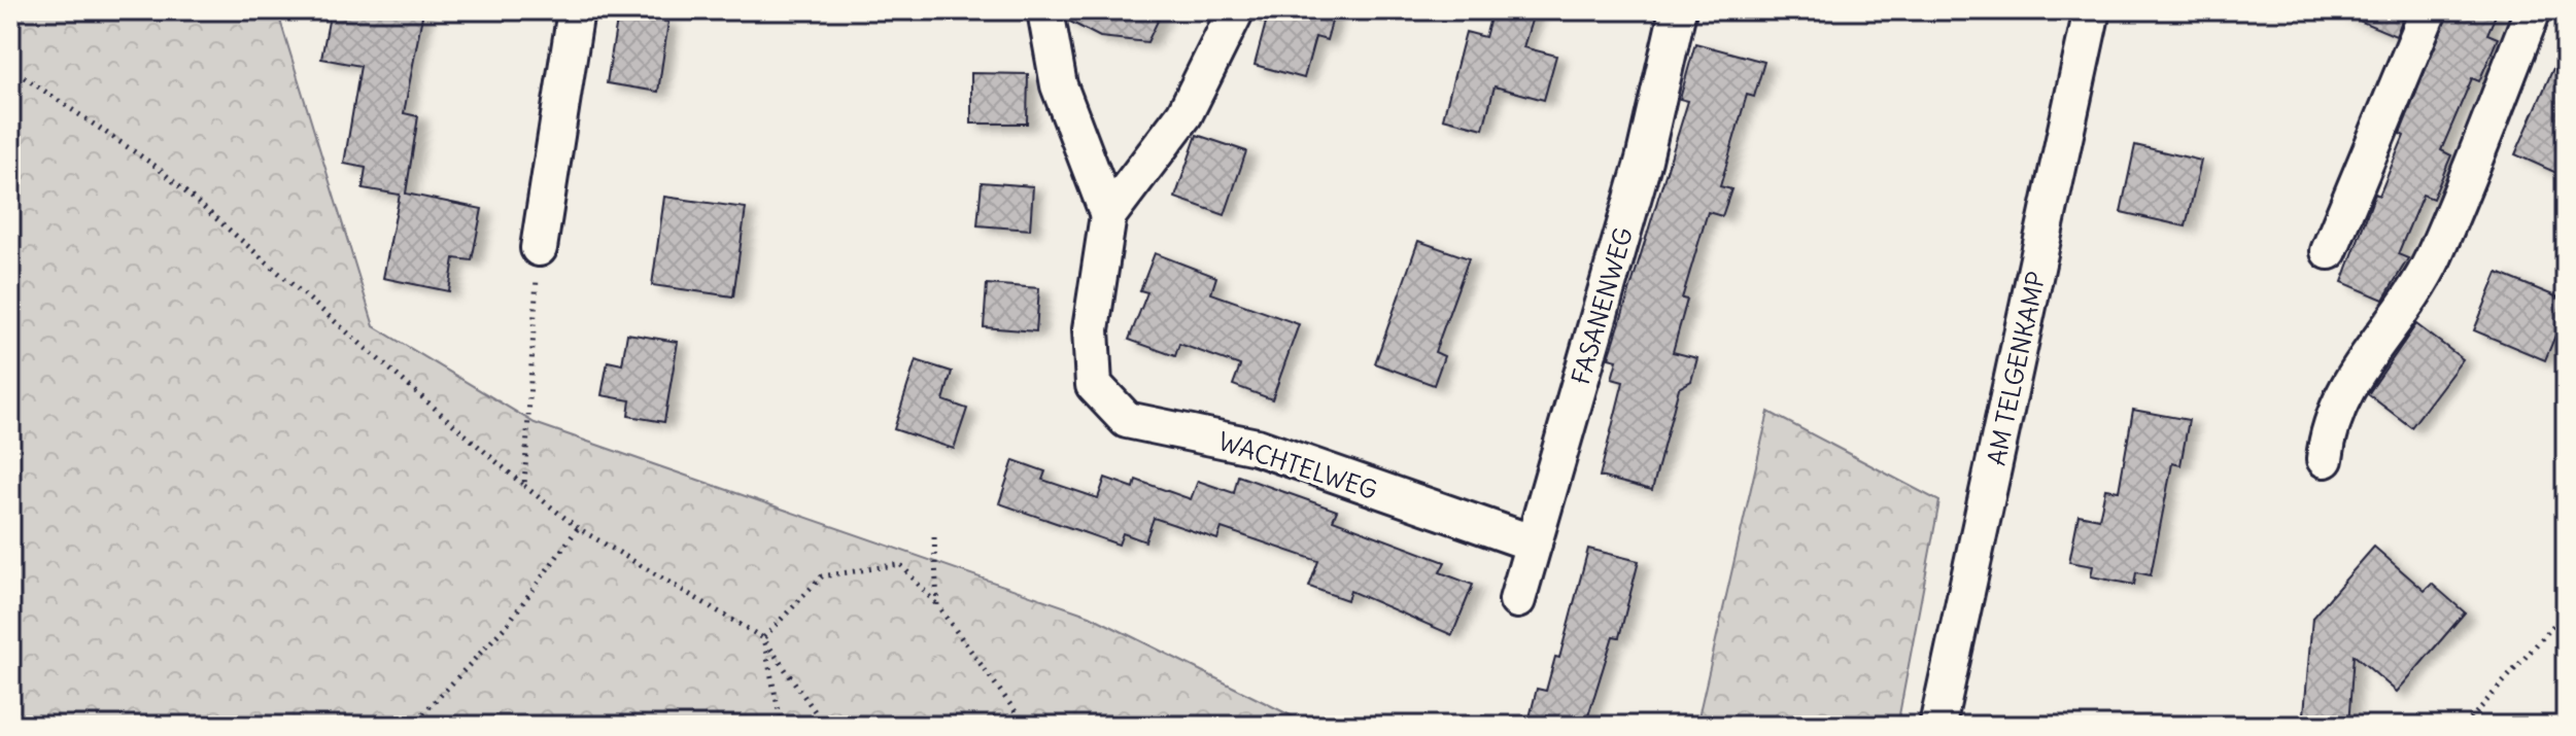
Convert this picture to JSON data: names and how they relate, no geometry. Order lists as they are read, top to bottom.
{
  "streets": {
    "street": ["FASANENWEG", "AM TELGENKAMP", "WACHTELWEG"]
  },
  "crossings": [
    ["FASANENWEG", "WACHTELWEG"]
  ]
}
